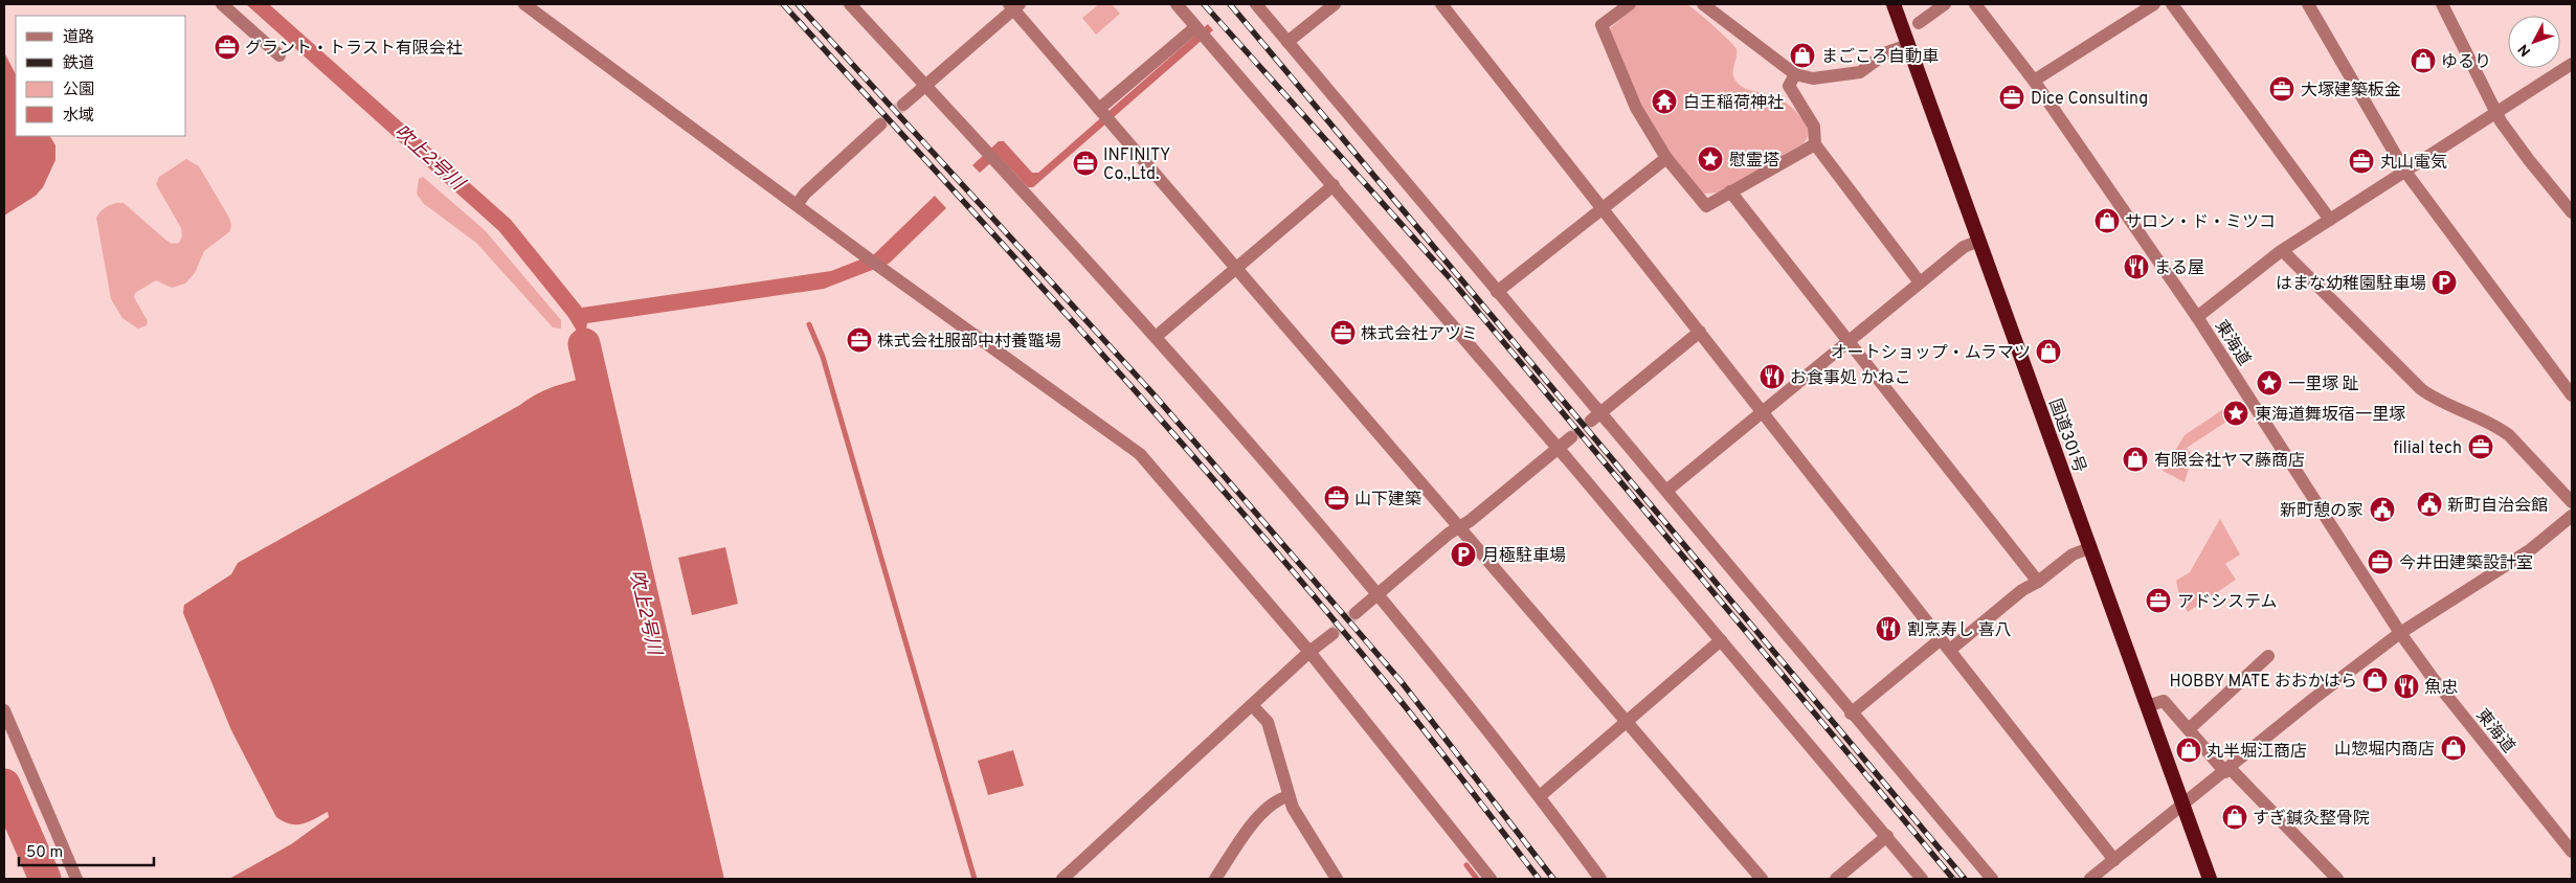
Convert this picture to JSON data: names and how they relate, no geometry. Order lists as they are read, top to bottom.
{
  "streets": {
    "highway": ["国道301号"],
    "street": ["東海道"]
  },
  "water": ["吹上2号川"],
  "places": {
    "office": [
      "グラント・トラスト有限会社",
      "大塚建築板金",
      "Dice Consulting",
      "丸山電気",
      "INFINITY Co.,Ltd.",
      "株式会社アツミ",
      "株式会社服部中村養鼈場",
      "filial tech",
      "山下建築",
      "今井田建築設計室",
      "アドシステム"
    ],
    "shop": [
      "まごころ自動車",
      "ゆるり",
      "サロン・ド・ミツコ",
      "オートショップ・ムラマツ",
      "有限会社ヤマ藤商店",
      "HOBBY MATE おおかはら",
      "山惣堀内商店",
      "丸半堀江商店",
      "すぎ鍼灸整骨院"
    ],
    "temple": ["白王稲荷神社"],
    "place": ["慰霊塔", "一里塚 趾", "東海道舞坂宿一里塚"],
    "restaurant": [
      "まる屋",
      "お食事処 かねこ",
      "割烹寿し 喜八",
      "魚忠"
    ],
    "parking": ["はまな幼稚園駐車場", "月極駐車場"],
    "public building": ["新町自治会館", "新町憩の家"]
  },
  "legend": [
    "道路",
    "鉄道",
    "公園",
    "水域"
  ],
  "scale_bar": "50 m",
  "north": "bottom left"
}
